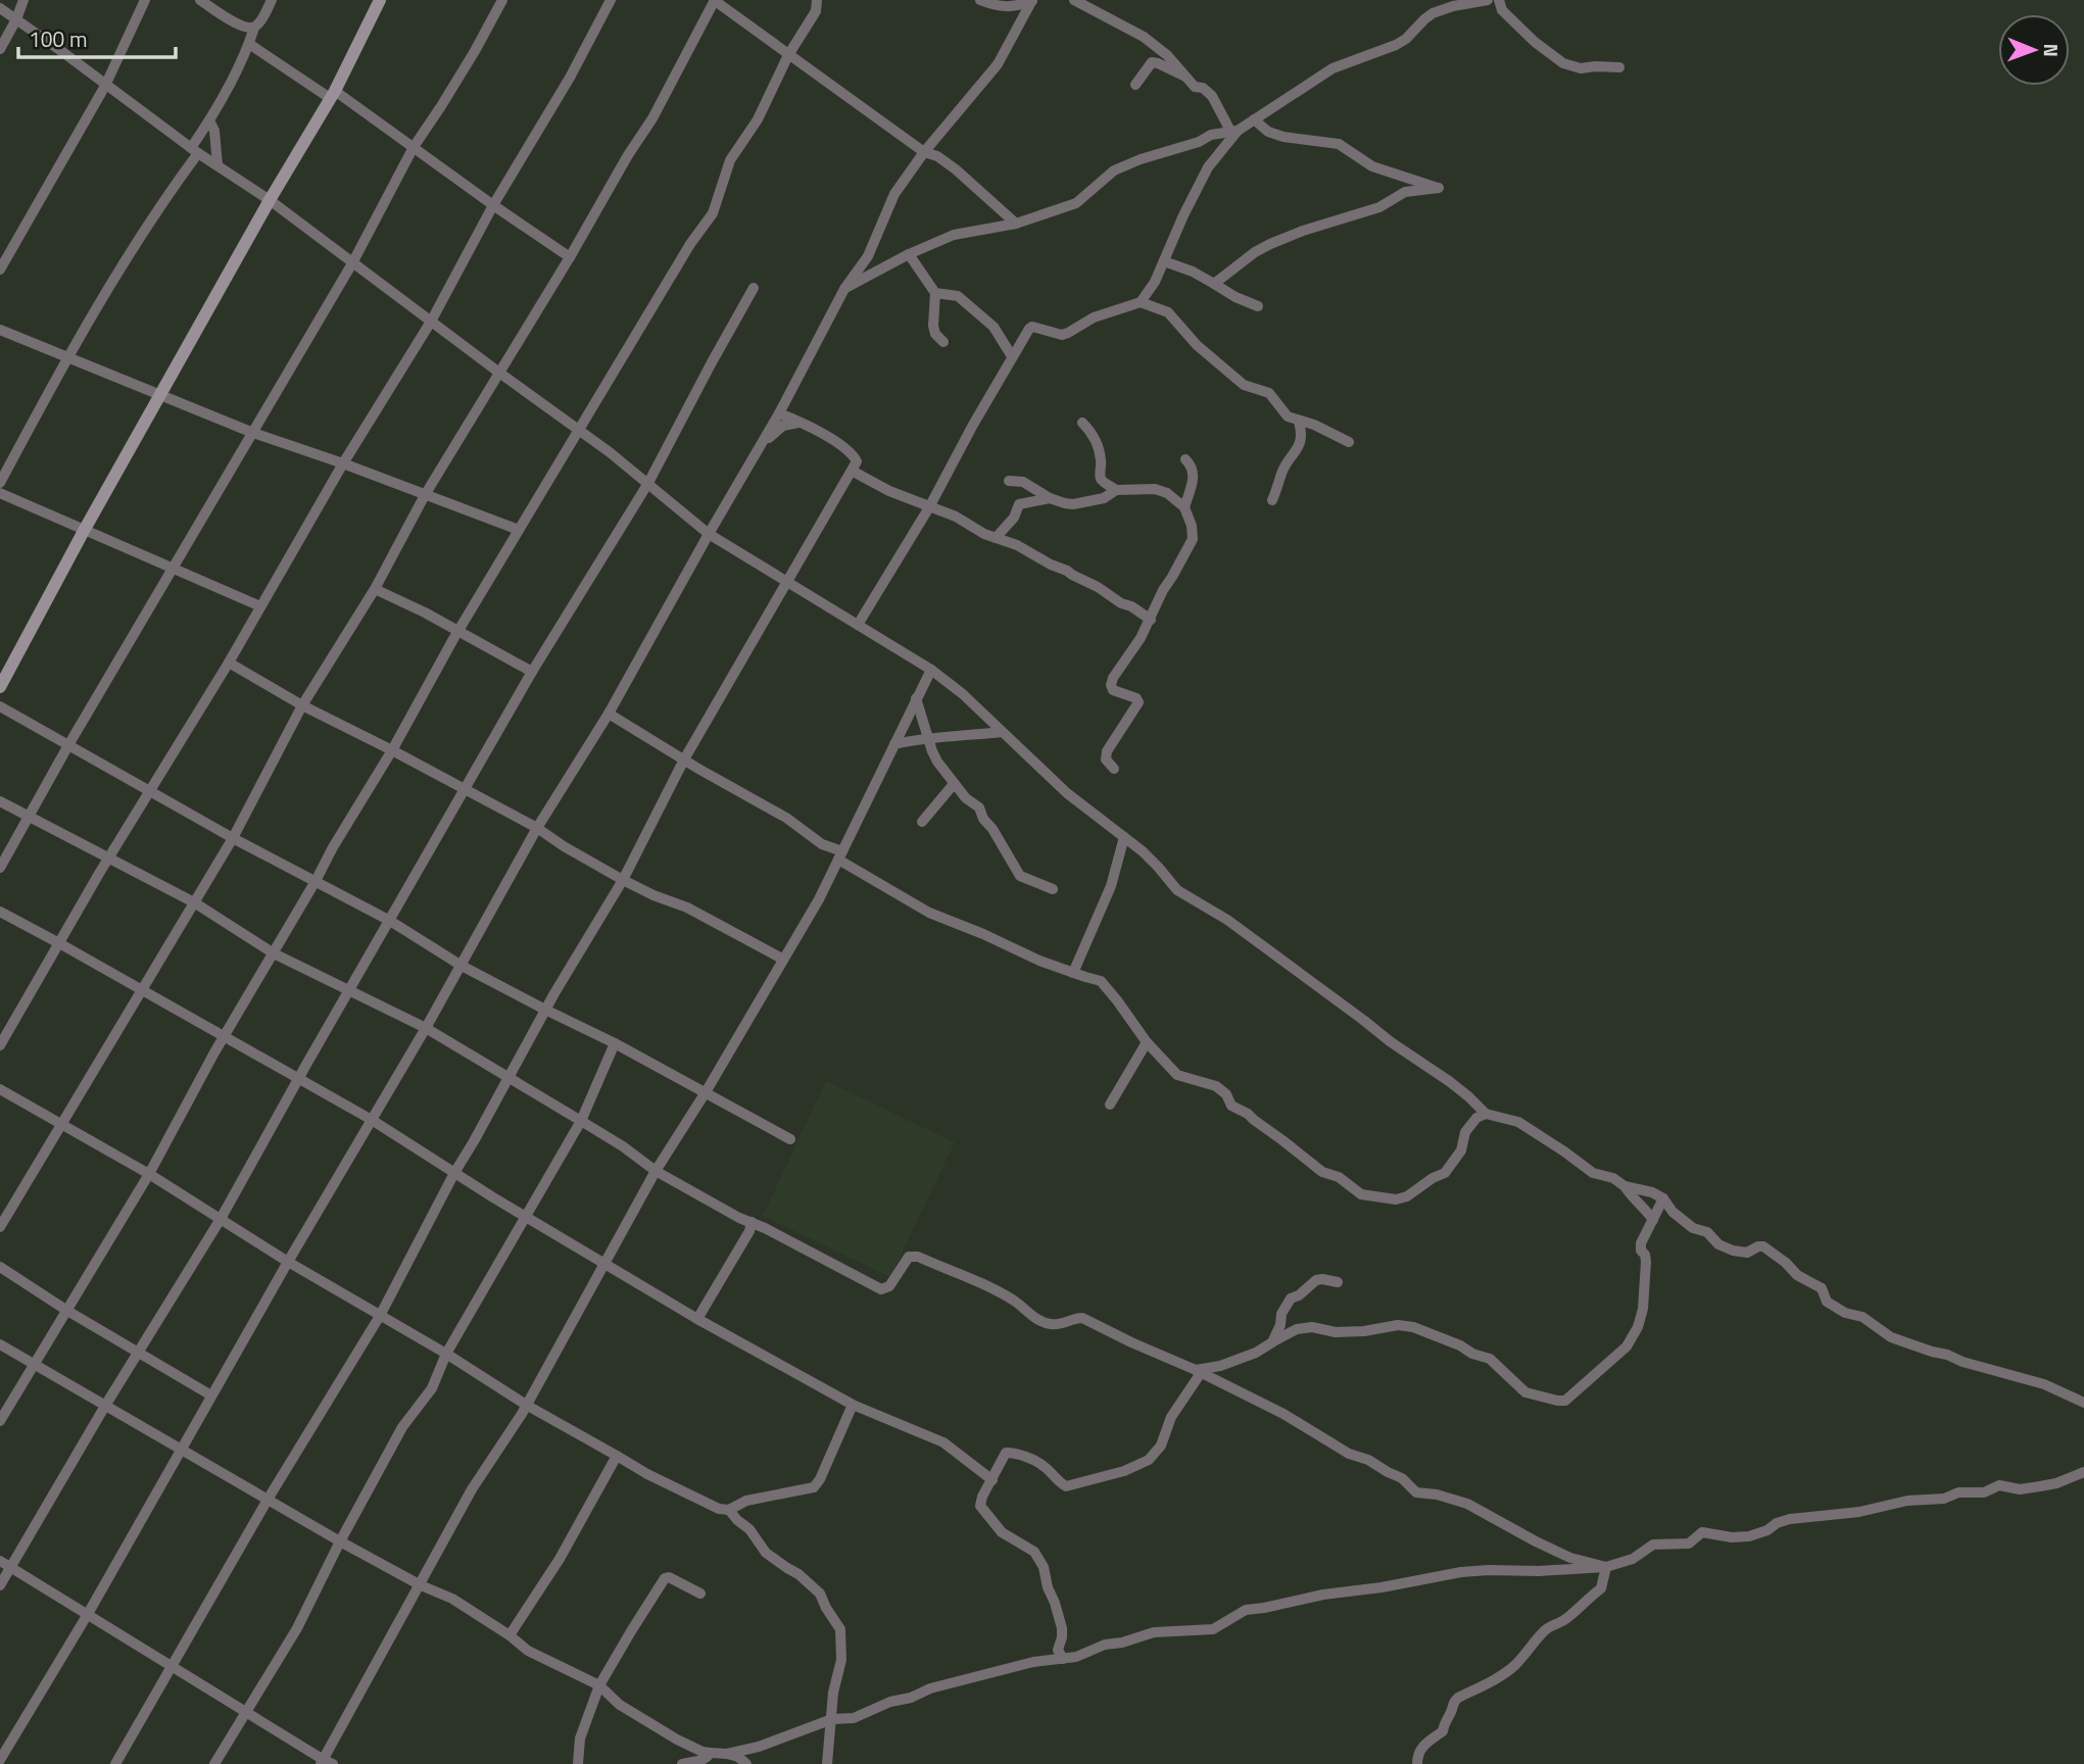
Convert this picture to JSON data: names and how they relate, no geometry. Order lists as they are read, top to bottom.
{
  "scale_bar": "100 m",
  "north": "right"
}
